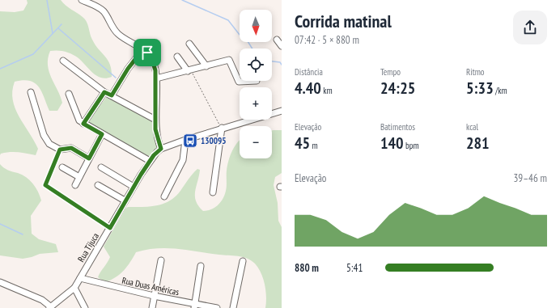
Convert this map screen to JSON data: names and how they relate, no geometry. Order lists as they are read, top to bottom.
{
  "streets": {
    "street": ["Rua Tijuca", "Rua Duas Américas"]
  },
  "crossings": [
    ["Rua Tijuca", "Rua Duas Américas"]
  ],
  "places": {
    "bus stop": ["130095"]
  },
  "north": "bottom",
  "page": {
    "heading": ["Corrida matinal", "07:42 · 5 × 880 m"],
    "map_buttons": ["+", "−"],
    "stats": [
      ["Distância", "4.40 km"],
      ["Tempo", "24:25"],
      ["Ritmo", "5:33 /km"],
      ["Elevação", "45 m"],
      ["Batimentos", "140 bpm"],
      ["kcal", "281"]
    ],
    "chart": ["Elevação", "39–46 m"],
    "list": [
      {
        "name": "880 m",
        "note": "5:41"
      }
    ]
  }
}
